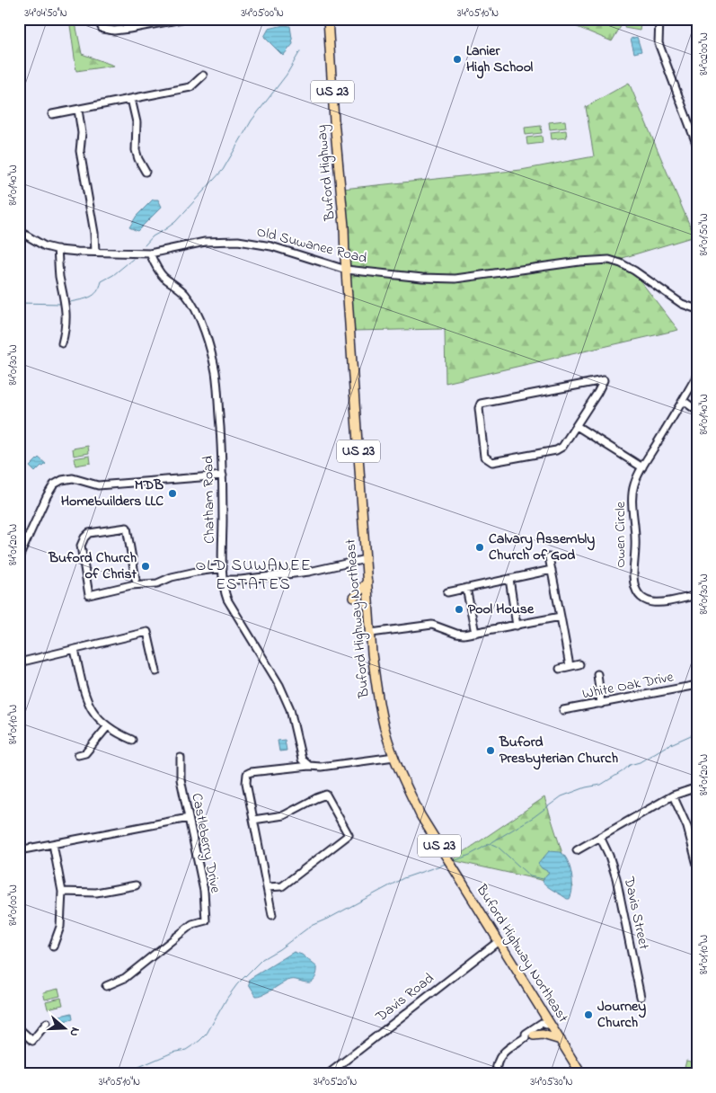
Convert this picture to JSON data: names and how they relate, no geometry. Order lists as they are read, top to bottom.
{
  "streets": {
    "main road": ["US 23", "Buford Highway", "Buford Highway Northeast"],
    "street": [
      "Old Suwanee Road",
      "Chatham Road",
      "Owen Circle",
      "White Oak Drive",
      "Castleberry Drive",
      "Davis Street",
      "Davis Road"
    ]
  },
  "crossings": [
    ["Buford Highway", "Old Suwanee Road"],
    ["Buford Highway", "Buford Highway Northeast"],
    ["Old Suwanee Road", "Chatham Road"],
    ["Old Suwanee Road", "Buford Highway Northeast"],
    ["Buford Highway Northeast", "Davis Road"]
  ],
  "districts": ["OLD SUWANEE ESTATES"],
  "places": [
    "Lanier High School",
    "MDB Homebuilders LLC",
    "Calvary Assembly Church of God",
    "Buford Church of Christ",
    "Pool House",
    "Buford Presbyterian Church",
    "Journey Church"
  ],
  "north": "right",
  "coordinates": [
    "34°04'50\"N",
    "34°05'00\"N",
    "34°05'10\"N",
    "84°02'00\"W",
    "84°01'40\"W",
    "84°01'50\"W",
    "84°01'30\"W",
    "84°01'20\"W",
    "84°01'10\"W",
    "84°01'00\"W",
    "34°05'20\"N",
    "34°05'30\"N"
  ]
}
